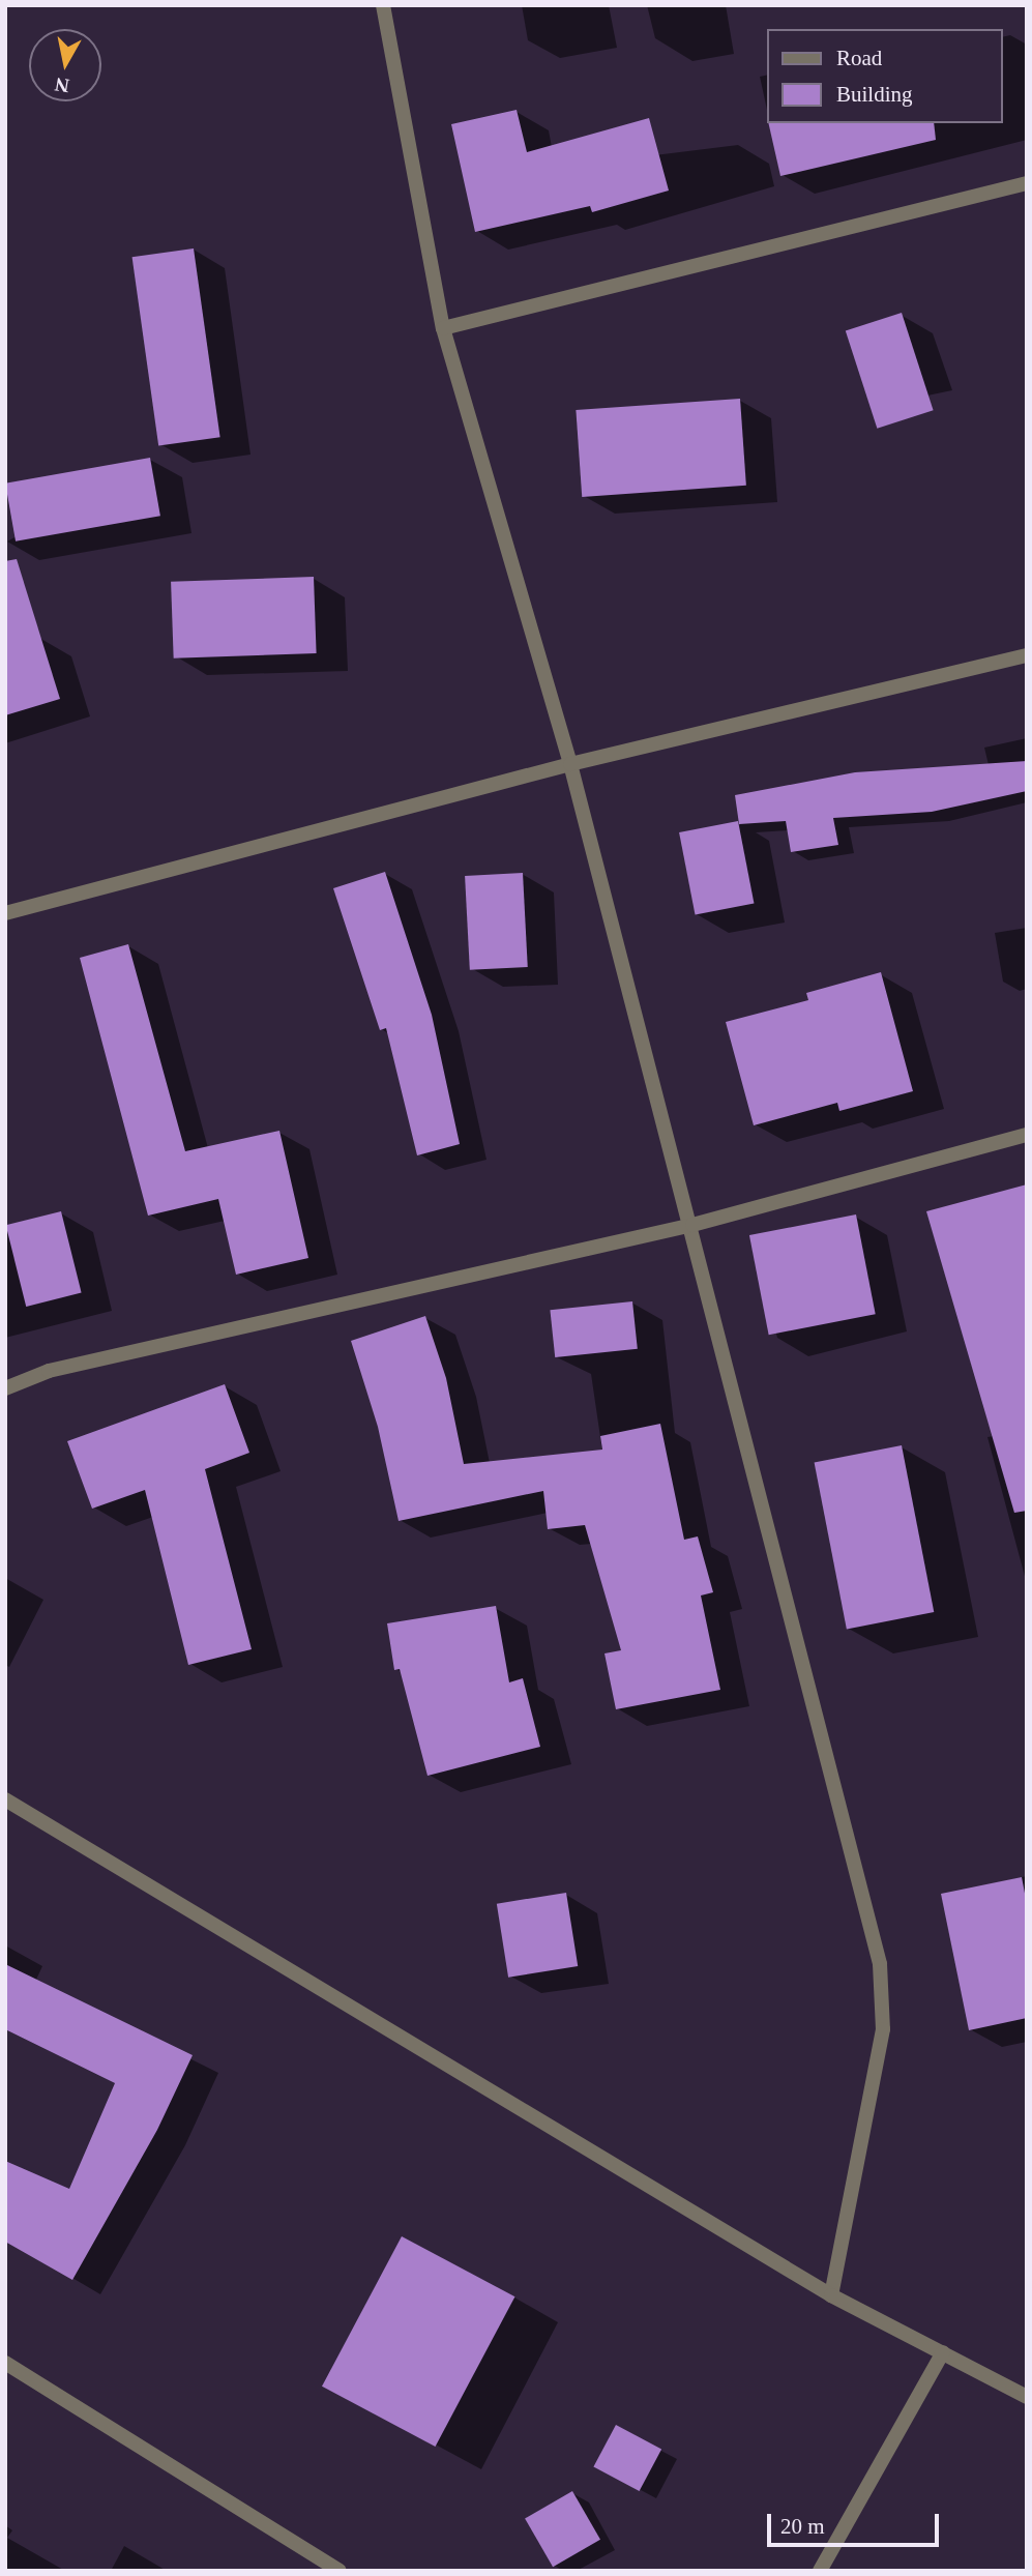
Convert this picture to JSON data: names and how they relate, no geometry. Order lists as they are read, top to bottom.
{
  "legend": ["Road", "Building"],
  "scale_bar": "20 m",
  "north": "bottom"
}
